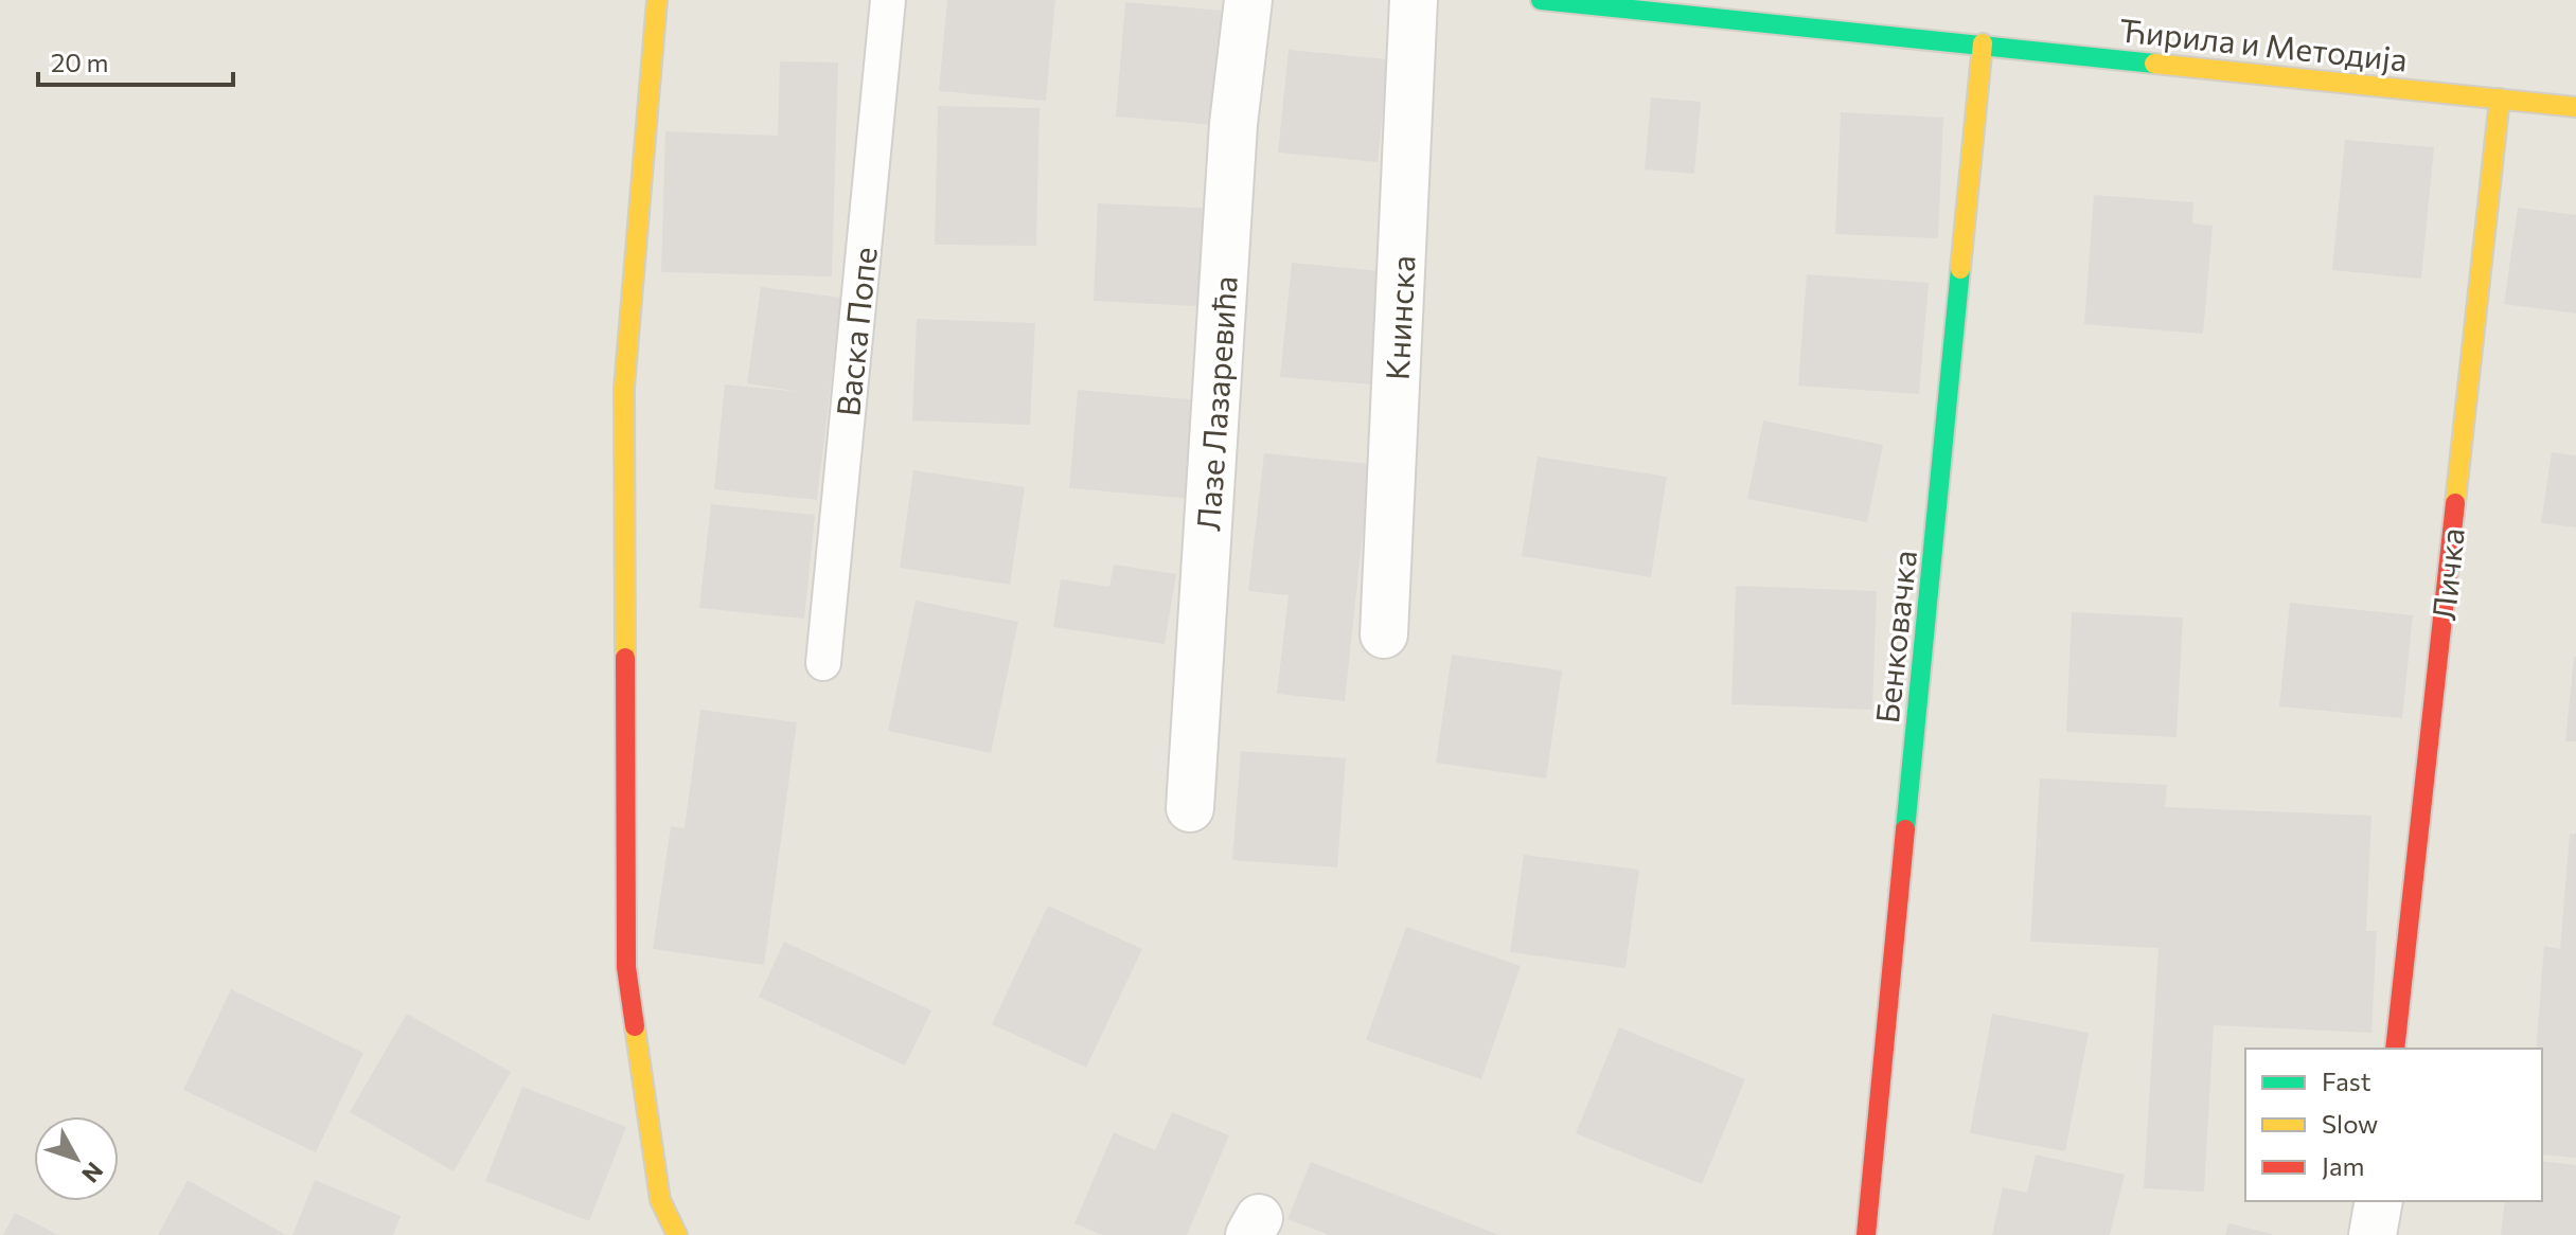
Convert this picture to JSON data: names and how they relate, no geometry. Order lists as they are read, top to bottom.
{
  "streets": {
    "street": [
      "Ћирила и Методија",
      "Книнска",
      "Лазе Лазаревића",
      "Личка",
      "Бенковачка"
    ],
    "lane": ["Васка Попе"]
  },
  "crossings": [
    ["Ћирила и Методија", "Личка"],
    ["Ћирила и Методија", "Бенковачка"]
  ],
  "legend": ["Fast", "Slow", "Jam"],
  "scale_bar": "20 m",
  "north": "bottom right"
}
